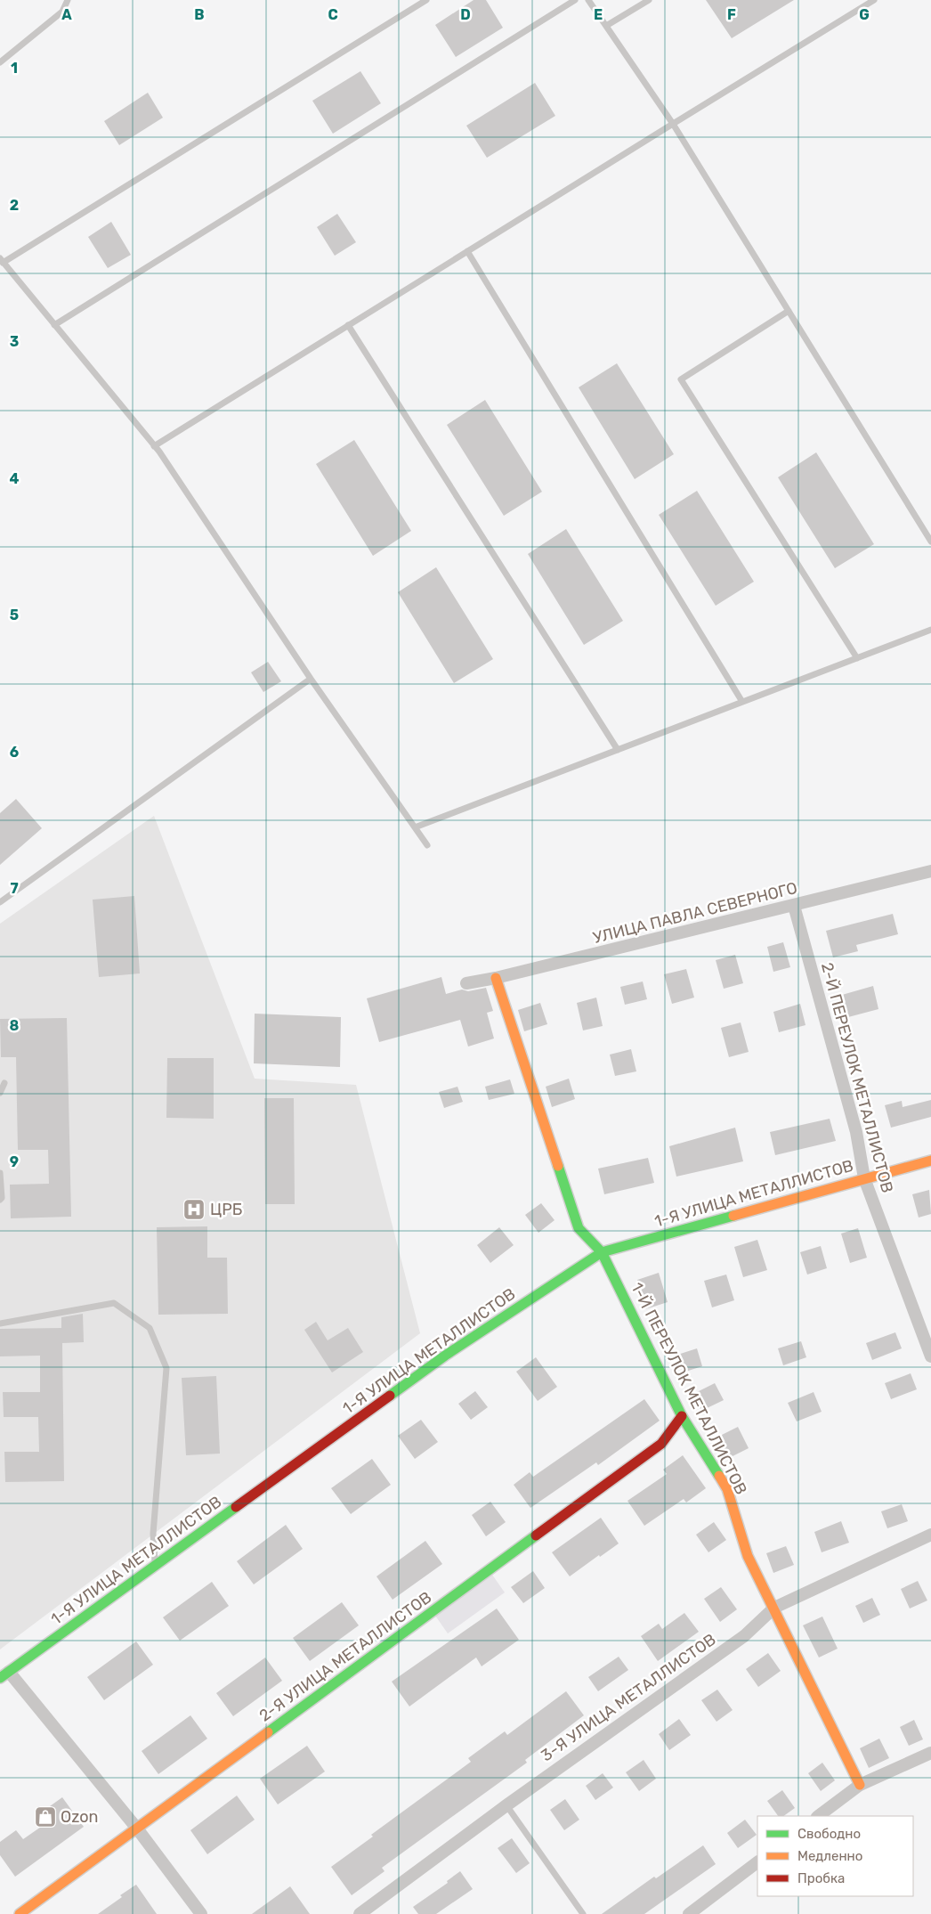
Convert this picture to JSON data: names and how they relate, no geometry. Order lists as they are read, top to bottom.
{
  "streets": {
    "street": [
      "УЛИЦА ПАВЛА СЕВЕРНОГО",
      "2-Й ПЕРЕУЛОК МЕТАЛЛИСТОВ",
      "1-Я УЛИЦА МЕТАЛЛИСТОВ",
      "1-Й ПЕРЕУЛОК МЕТАЛЛИСТОВ",
      "2-Я УЛИЦА МЕТАЛЛИСТОВ",
      "3-Я УЛИЦА МЕТАЛЛИСТОВ"
    ]
  },
  "crossings": [
    ["УЛИЦА ПАВЛА СЕВЕРНОГО", "2-Й ПЕРЕУЛОК МЕТАЛЛИСТОВ"],
    ["УЛИЦА ПАВЛА СЕВЕРНОГО", "1-Й ПЕРЕУЛОК МЕТАЛЛИСТОВ"],
    ["2-Й ПЕРЕУЛОК МЕТАЛЛИСТОВ", "1-Я УЛИЦА МЕТАЛЛИСТОВ"],
    ["1-Я УЛИЦА МЕТАЛЛИСТОВ", "1-Й ПЕРЕУЛОК МЕТАЛЛИСТОВ"],
    ["1-Й ПЕРЕУЛОК МЕТАЛЛИСТОВ", "2-Я УЛИЦА МЕТАЛЛИСТОВ"],
    ["1-Й ПЕРЕУЛОК МЕТАЛЛИСТОВ", "3-Я УЛИЦА МЕТАЛЛИСТОВ"]
  ],
  "places": {
    "hospital": ["ЦРБ"],
    "shop": ["Ozon"]
  },
  "legend": ["Свободно", "Медленно", "Пробка"],
  "grid": {
    "columns": [
      "A",
      "B",
      "C",
      "D",
      "E",
      "F",
      "G"
    ],
    "rows": [
      "1",
      "2",
      "3",
      "4",
      "5",
      "6",
      "7",
      "8",
      "9"
    ]
  }
}
